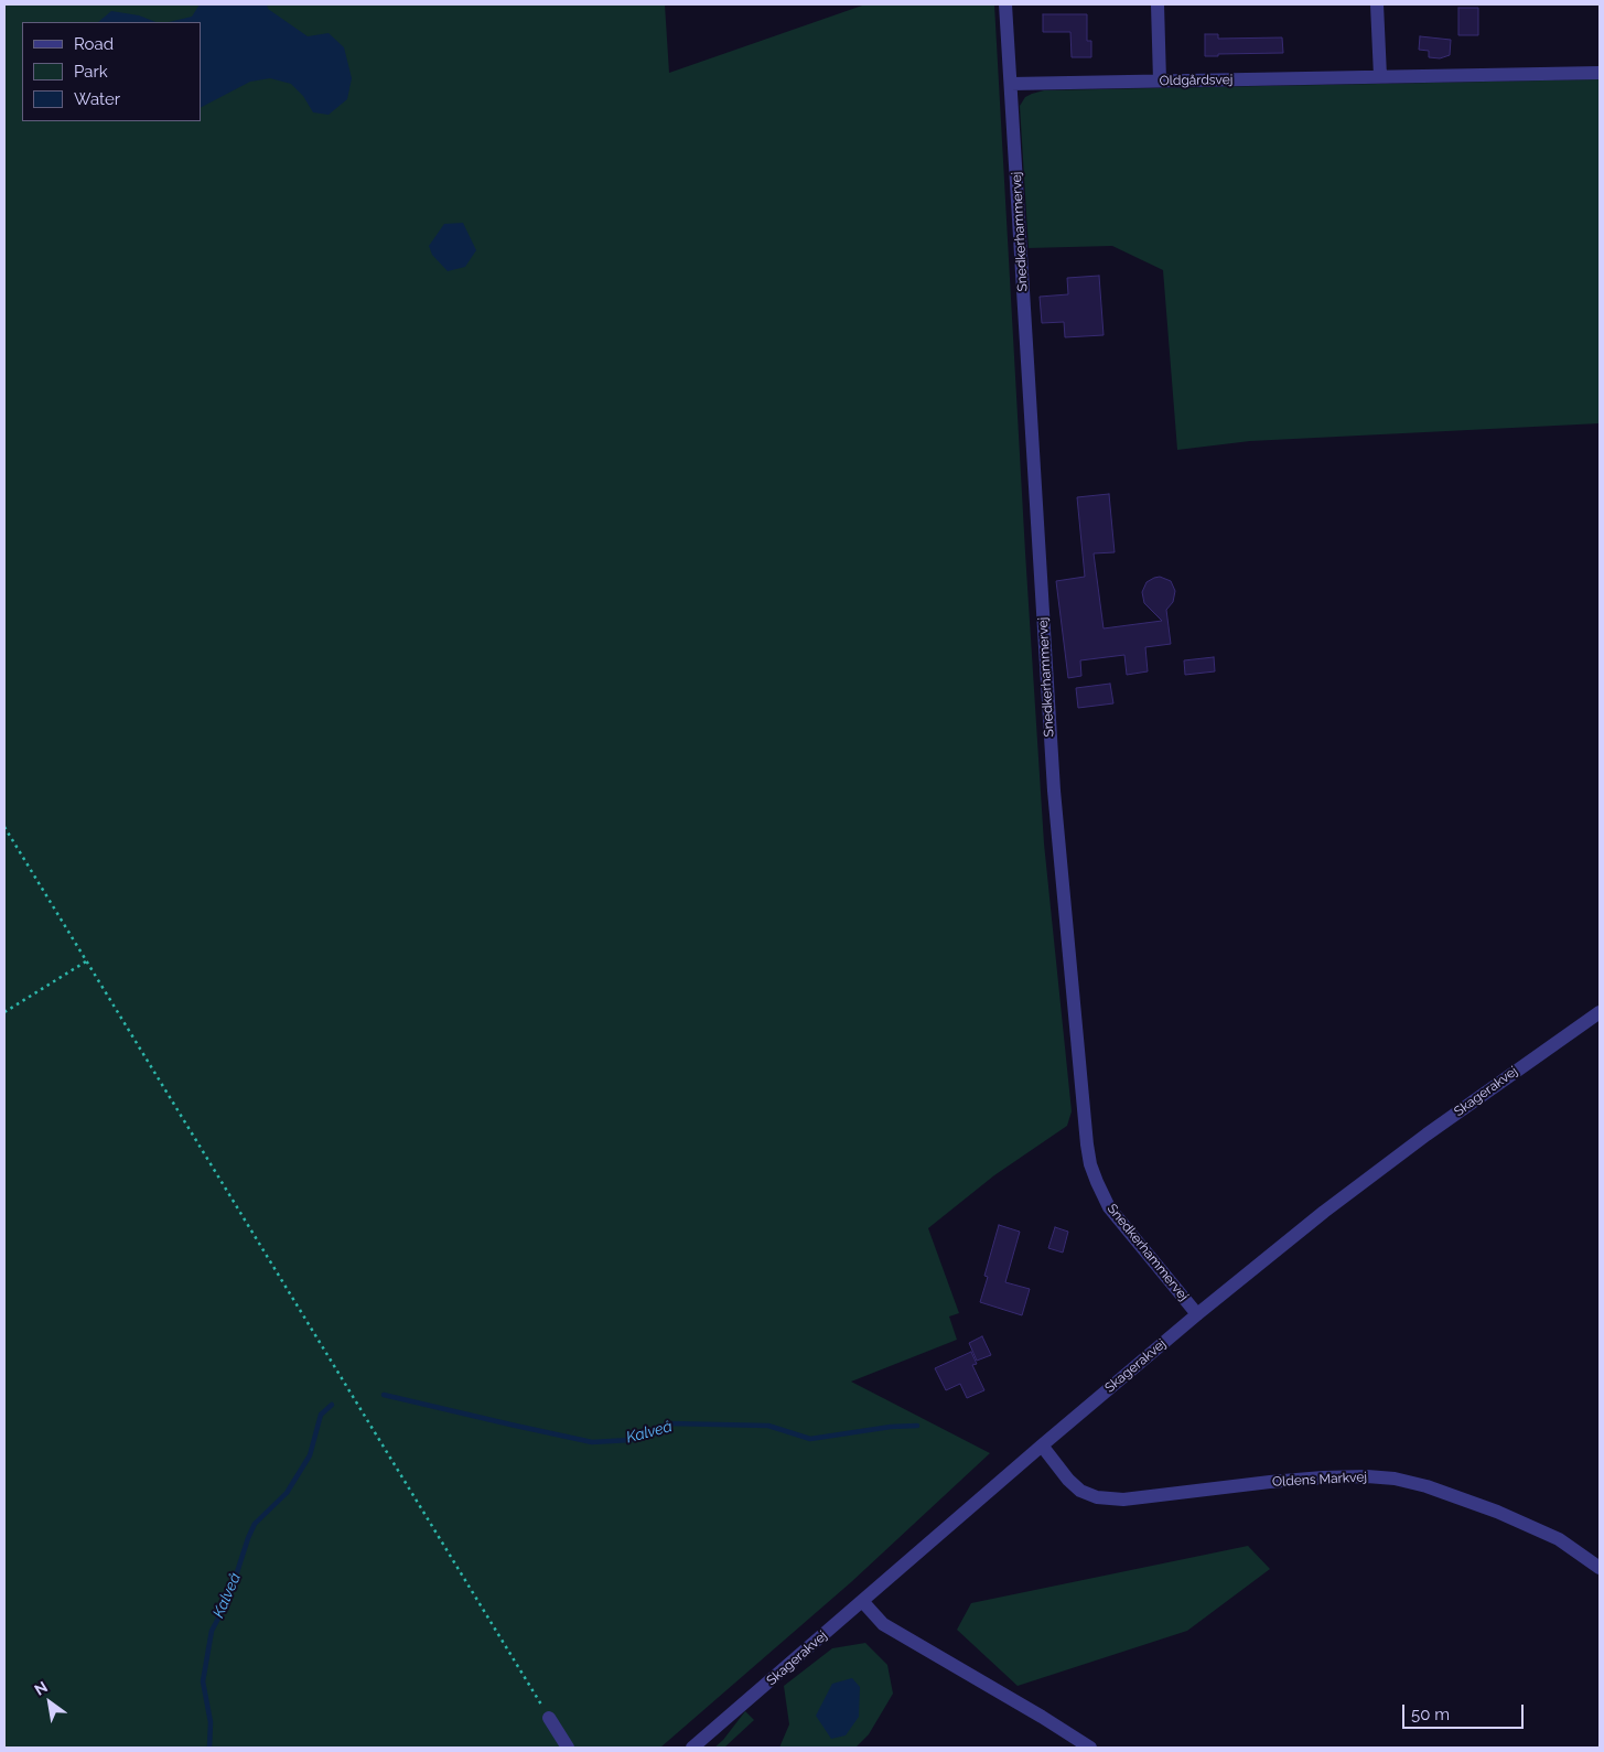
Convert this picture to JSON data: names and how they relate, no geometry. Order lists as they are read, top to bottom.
{
  "streets": {
    "street": [
      "Oldgårdsvej",
      "Snedkerhammervej",
      "Skagerakvej",
      "Oldens Markvej"
    ]
  },
  "crossings": [
    ["Oldgårdsvej", "Snedkerhammervej"],
    ["Snedkerhammervej", "Skagerakvej"],
    ["Skagerakvej", "Oldens Markvej"]
  ],
  "water": ["Kalveå"],
  "legend": ["Road", "Park", "Water"],
  "scale_bar": "50 m",
  "north": "top left"
}
